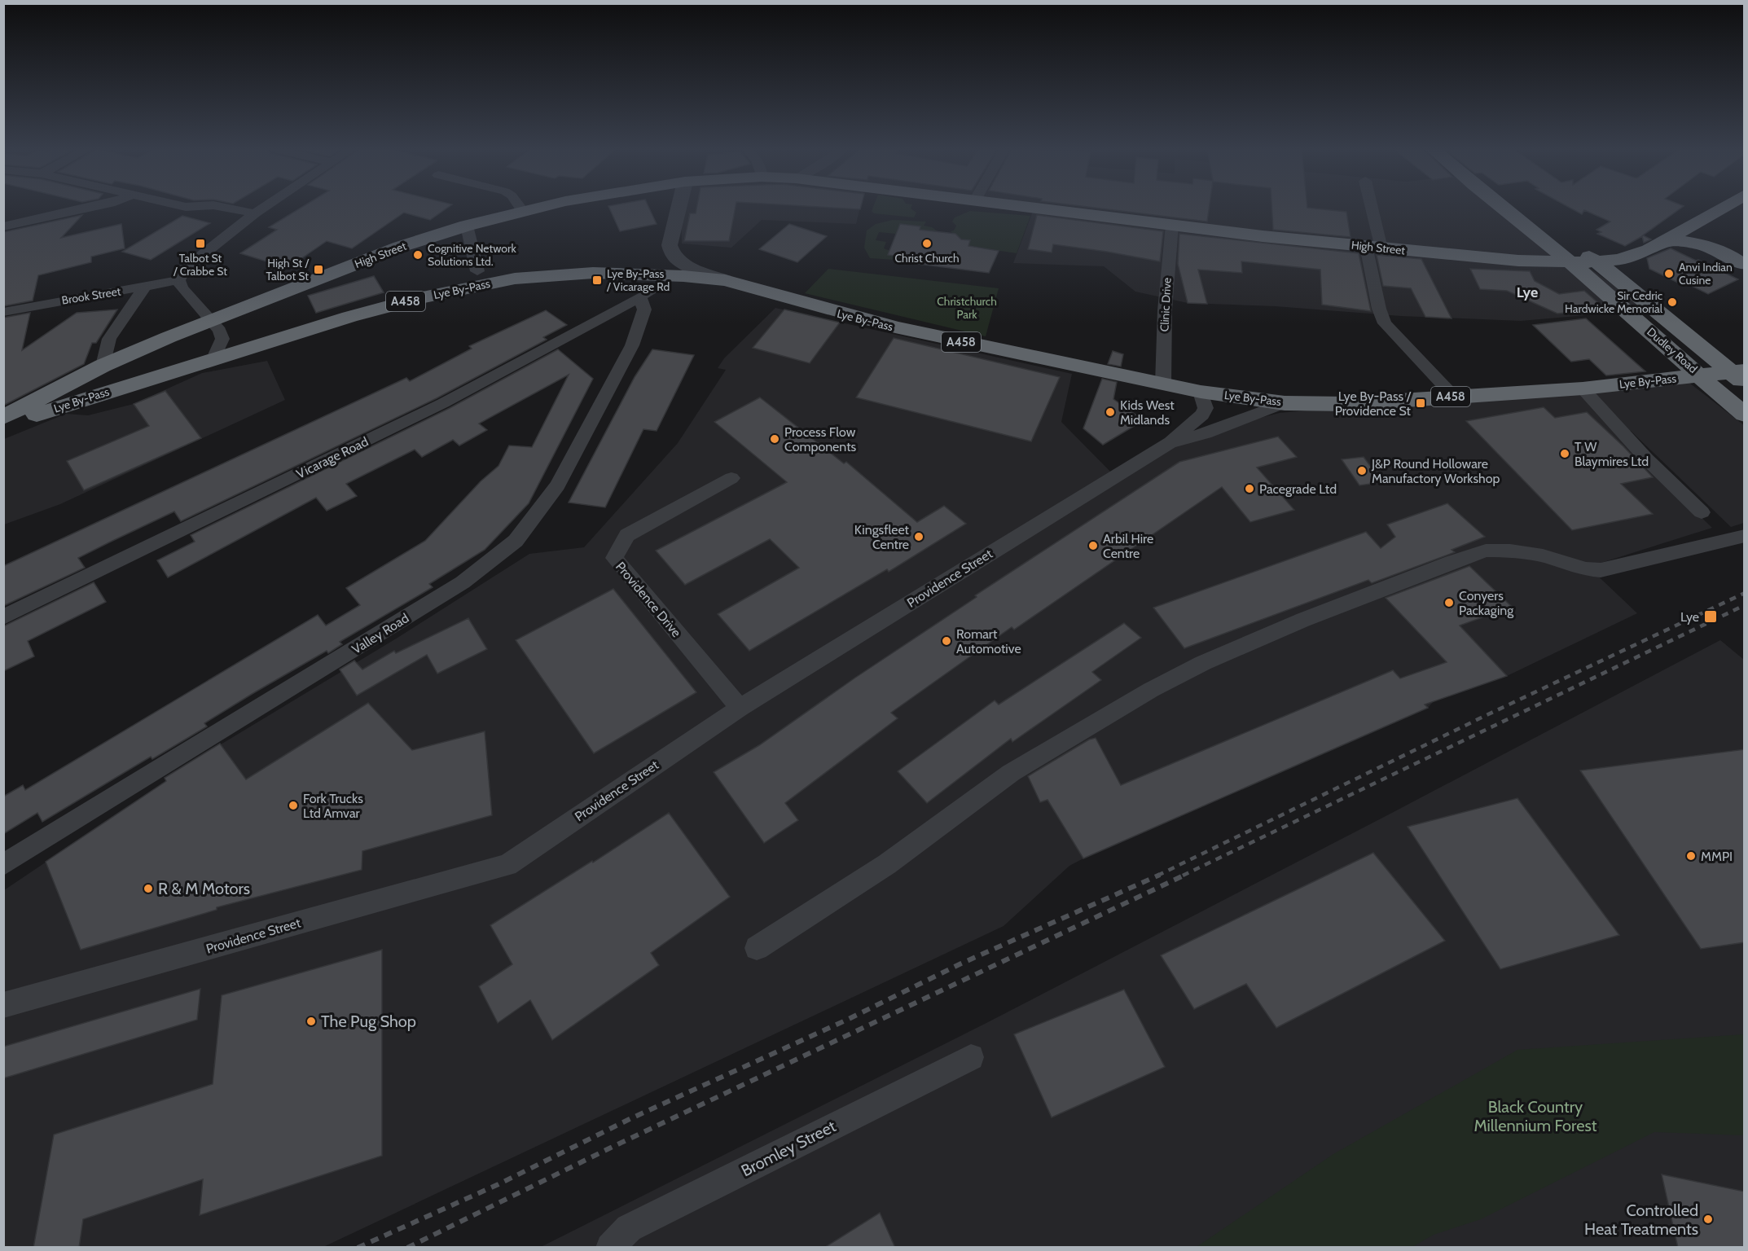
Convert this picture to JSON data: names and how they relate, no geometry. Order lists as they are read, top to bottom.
{
  "streets": {
    "highway": [
      "High Street",
      "Lye By-Pass",
      "A458",
      "Dudley Road"
    ],
    "street": [
      "Brook Street",
      "Clinic Drive",
      "Vicarage Road",
      "Providence Street",
      "Providence Drive",
      "Valley Road",
      "Bromley Street"
    ]
  },
  "crossings": [
    ["High Street", "Clinic Drive"],
    ["High Street", "Dudley Road"],
    ["Lye By-Pass", "Clinic Drive"],
    ["Lye By-Pass", "Dudley Road"],
    ["Lye By-Pass", "Providence Street"],
    ["Vicarage Road", "Valley Road"],
    ["Providence Street", "Providence Drive"]
  ],
  "districts": ["Lye"],
  "parks": ["Christchurch Park", "Black Country Millennium Forest"],
  "places": {
    "transit": [
      "Talbot St / Crabbe St",
      "High St / Talbot St",
      "Lye By-Pass / Vicarage Rd",
      "Lye By-Pass / Providence St",
      "Lye"
    ],
    "other": [
      "Christ Church",
      "Cognitive Network Solutions Ltd.",
      "Anvi Indian Cusine",
      "Sir Cedric Hardwicke Memorial",
      "Kids West Midlands",
      "Process Flow Components",
      "T W Blaymires Ltd",
      "J&P Round Holloware Manufactory Workshop",
      "Pacegrade Ltd",
      "Kingsfleet Centre",
      "Arbil Hire Centre",
      "Conyers Packaging",
      "Romart Automotive",
      "Fork Trucks Ltd Amvar",
      "MMPI",
      "R & M Motors",
      "The Pug Shop",
      "Controlled Heat Treatments"
    ]
  }
}
